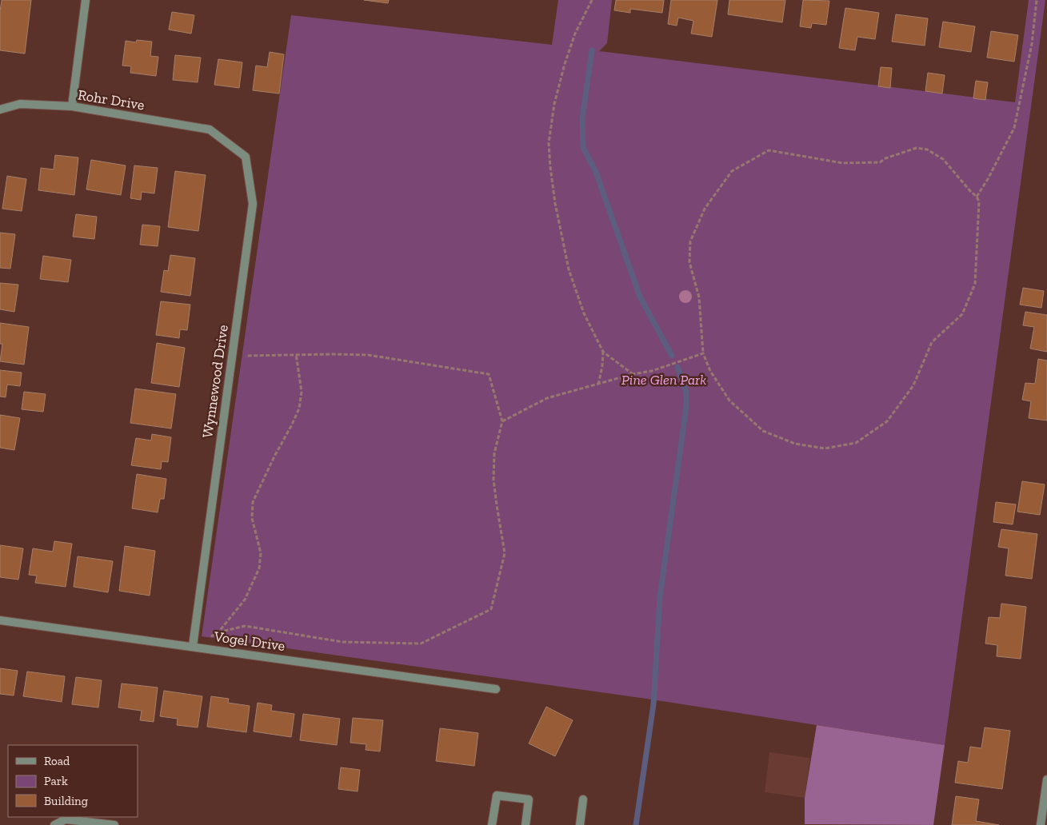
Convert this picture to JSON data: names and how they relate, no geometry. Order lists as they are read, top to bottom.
{
  "streets": {
    "street": ["Rohr Drive", "Wynnewood Drive", "Vogel Drive"]
  },
  "crossings": [
    ["Rohr Drive", "Wynnewood Drive"],
    ["Wynnewood Drive", "Vogel Drive"]
  ],
  "parks": ["Pine Glen Park"],
  "legend": ["Road", "Park", "Building"]
}
